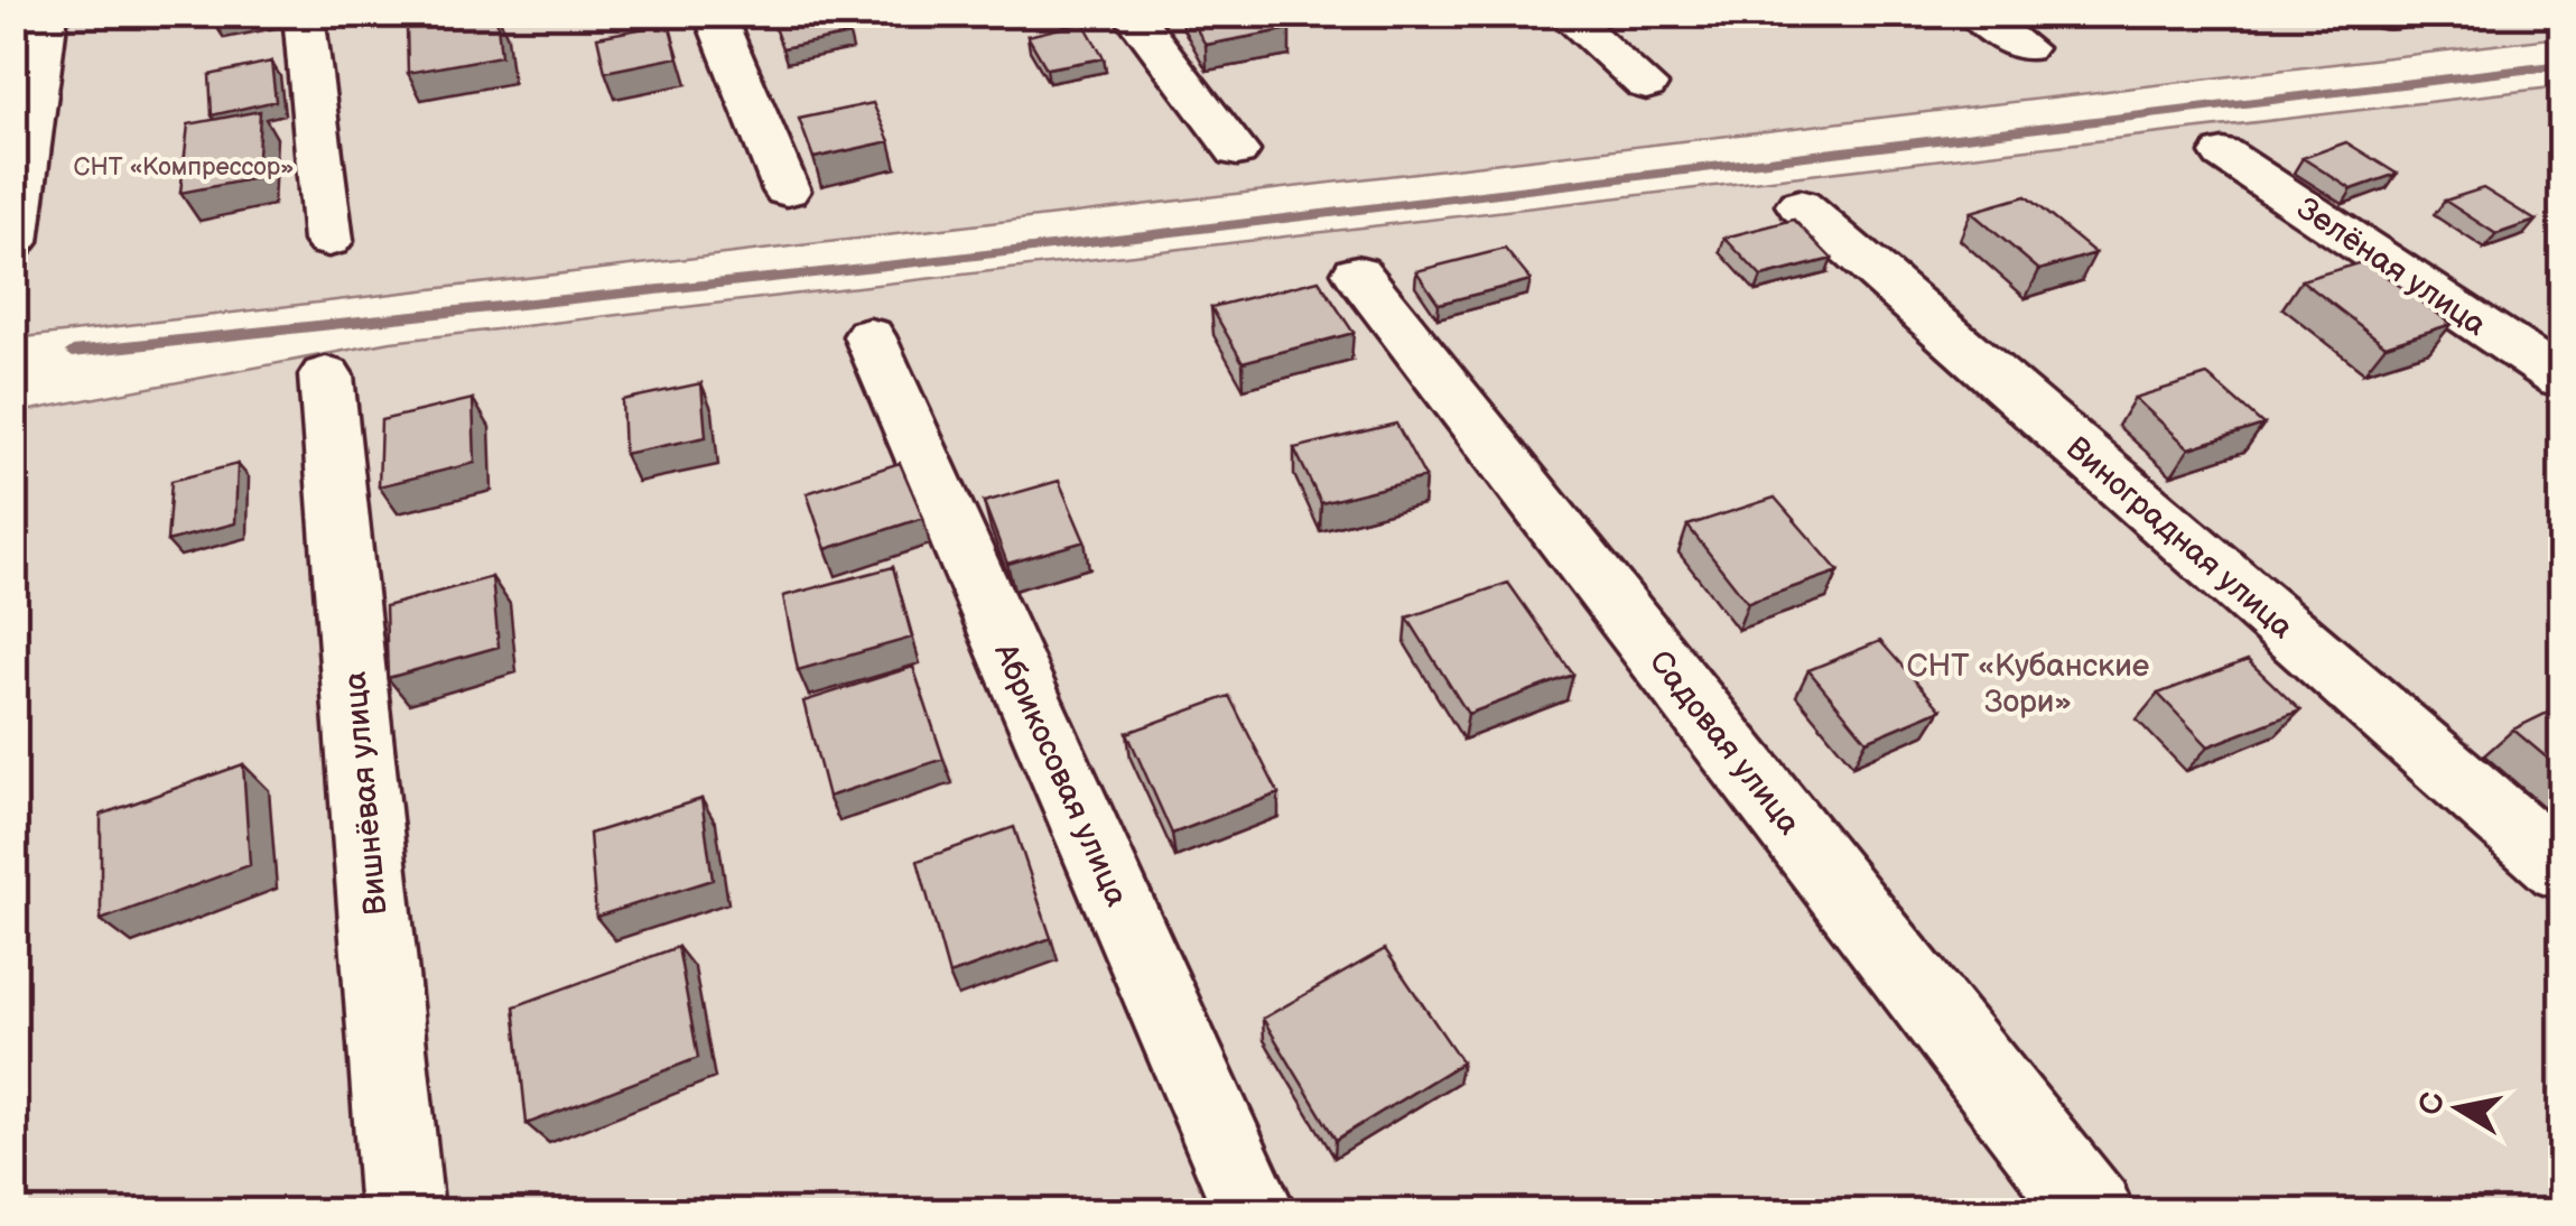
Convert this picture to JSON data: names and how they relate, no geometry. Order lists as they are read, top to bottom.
{
  "streets": {
    "street": [
      "Зелёная улица",
      "Виноградная улица",
      "Садовая улица",
      "Абрикосовая улица",
      "Вишнёвая улица"
    ]
  },
  "parks": ["СНТ «Компрессор»", "СНТ «Кубанские Зори»"],
  "north": "left"
}
